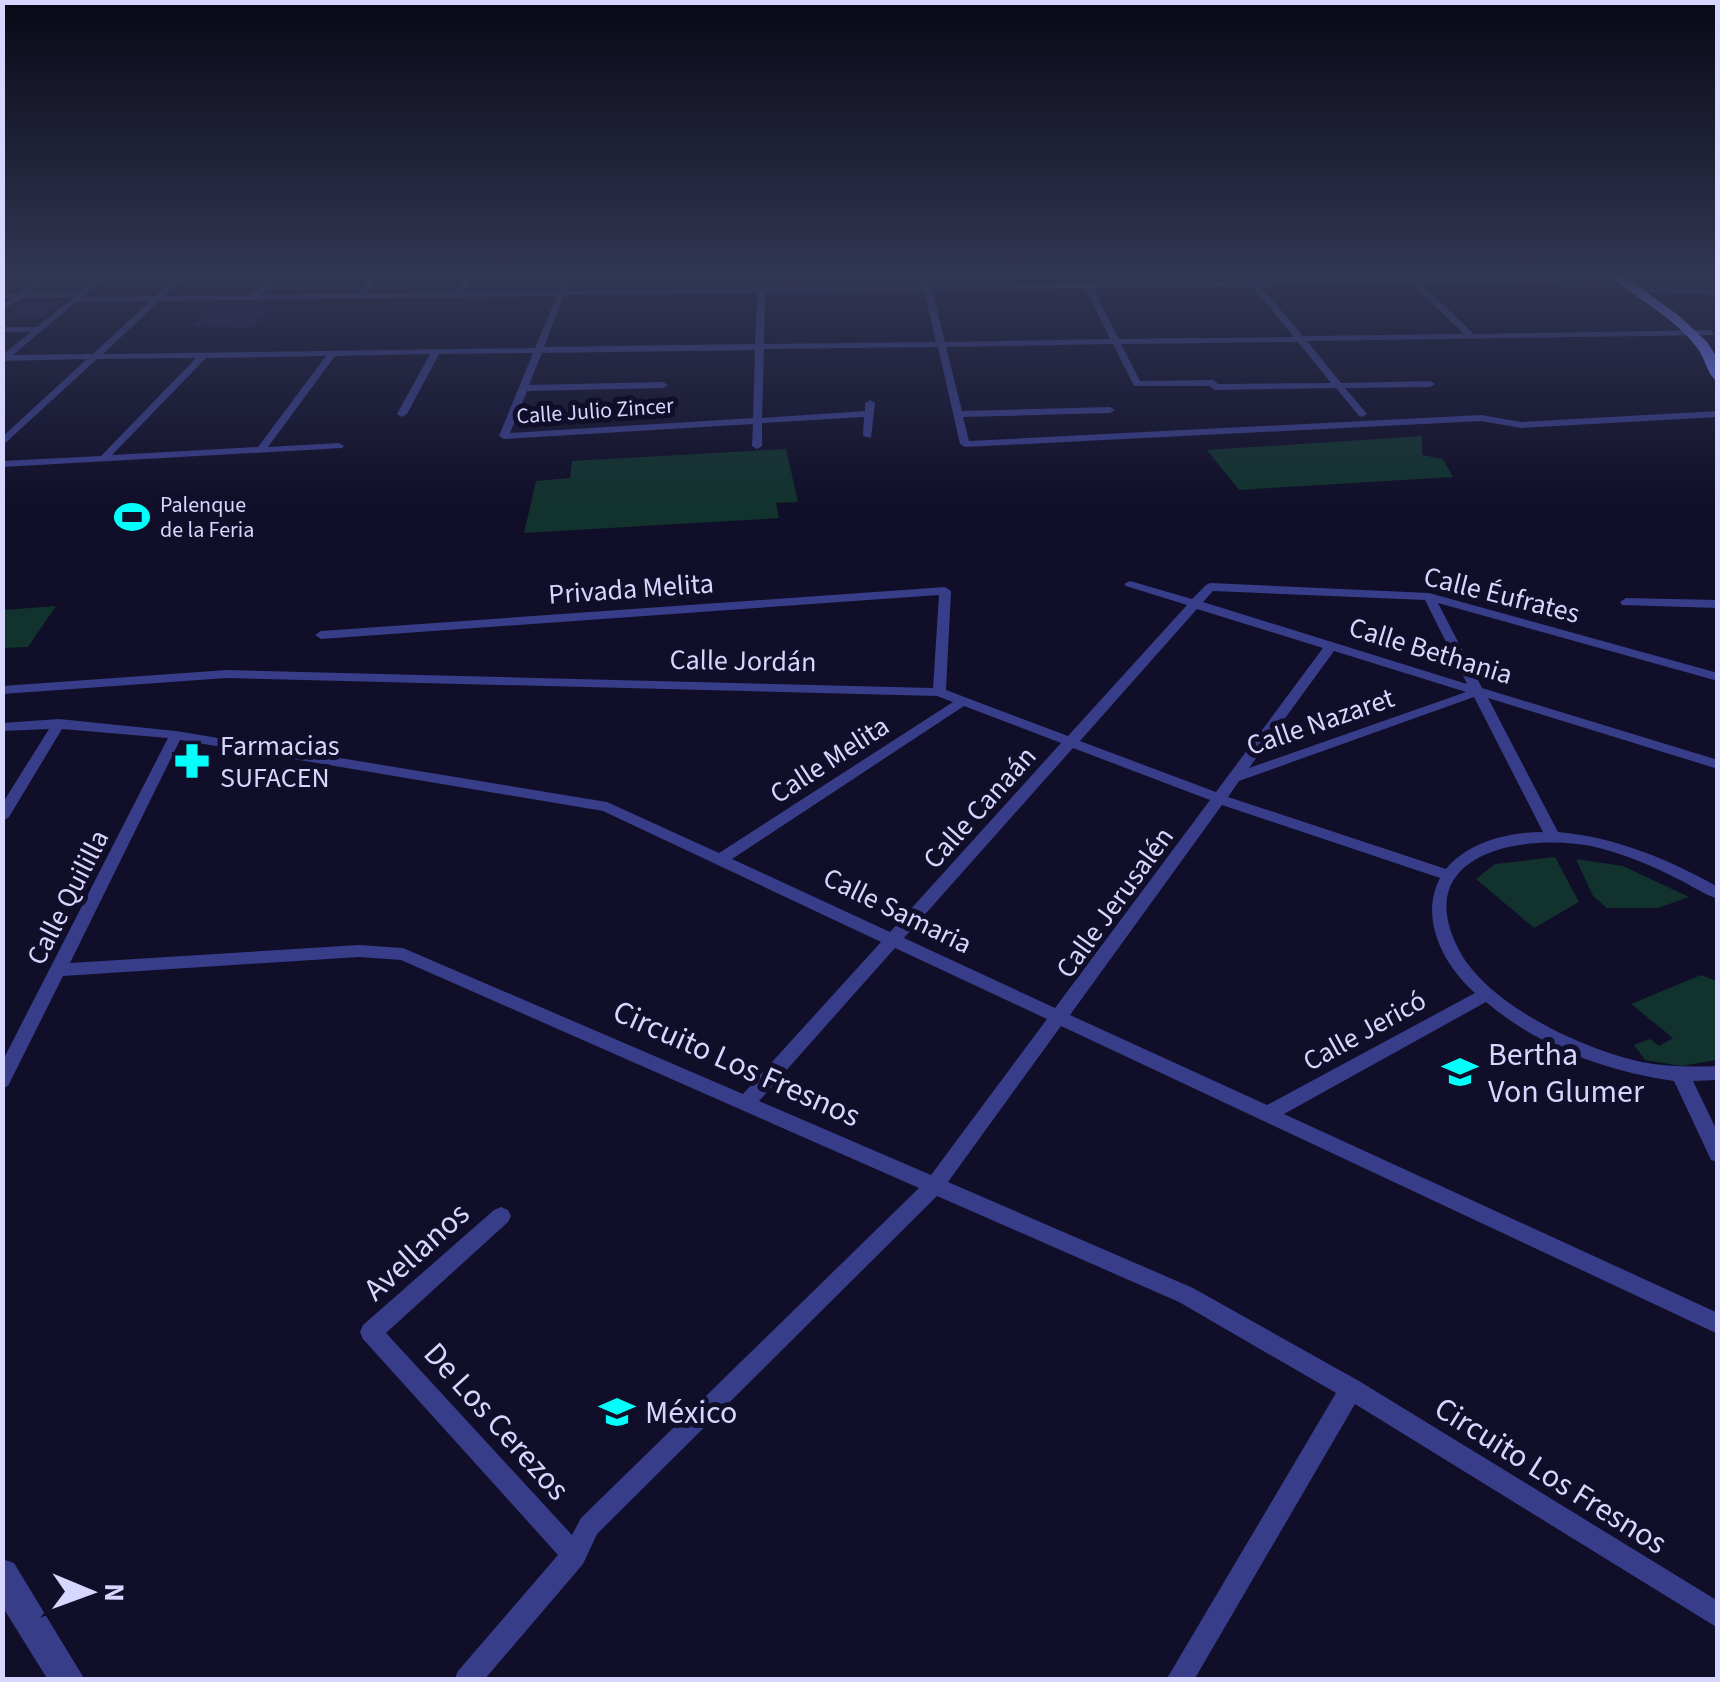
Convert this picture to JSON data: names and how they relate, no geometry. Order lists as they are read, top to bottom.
{
  "streets": {
    "street": [
      "Calle Julio Zincer",
      "Privada Melita",
      "Calle Éufrates",
      "Calle Bethania",
      "Calle Jordán",
      "Calle Nazaret",
      "Calle Melita",
      "Calle Canaán",
      "Calle Quililla",
      "Calle Jerusalén",
      "Calle Samaria",
      "Calle Jericó",
      "Circuito Los Fresnos",
      "Avellanos",
      "De Los Cerezos"
    ]
  },
  "crossings": [
    ["Privada Melita", "Calle Jordán"],
    ["Calle Éufrates", "Calle Canaán"],
    ["Calle Bethania", "Calle Nazaret"],
    ["Calle Bethania", "Calle Canaán"],
    ["Calle Bethania", "Calle Jerusalén"],
    ["Calle Jordán", "Calle Melita"],
    ["Calle Jordán", "Calle Canaán"],
    ["Calle Jordán", "Calle Jerusalén"],
    ["Calle Nazaret", "Calle Jerusalén"],
    ["Calle Melita", "Calle Samaria"],
    ["Calle Canaán", "Calle Samaria"],
    ["Calle Canaán", "Circuito Los Fresnos"],
    ["Calle Quililla", "Calle Samaria"],
    ["Calle Quililla", "Circuito Los Fresnos"],
    ["Calle Jerusalén", "Calle Samaria"],
    ["Calle Jerusalén", "Circuito Los Fresnos"],
    ["Calle Jerusalén", "De Los Cerezos"],
    ["Calle Samaria", "Calle Jericó"],
    ["Avellanos", "De Los Cerezos"]
  ],
  "places": {
    "sports": ["Palenque de la Feria"],
    "pharmacy": ["Farmacias SUFACEN"],
    "school or university": ["Bertha Von Glumer", "México"]
  },
  "north": "right"
}
